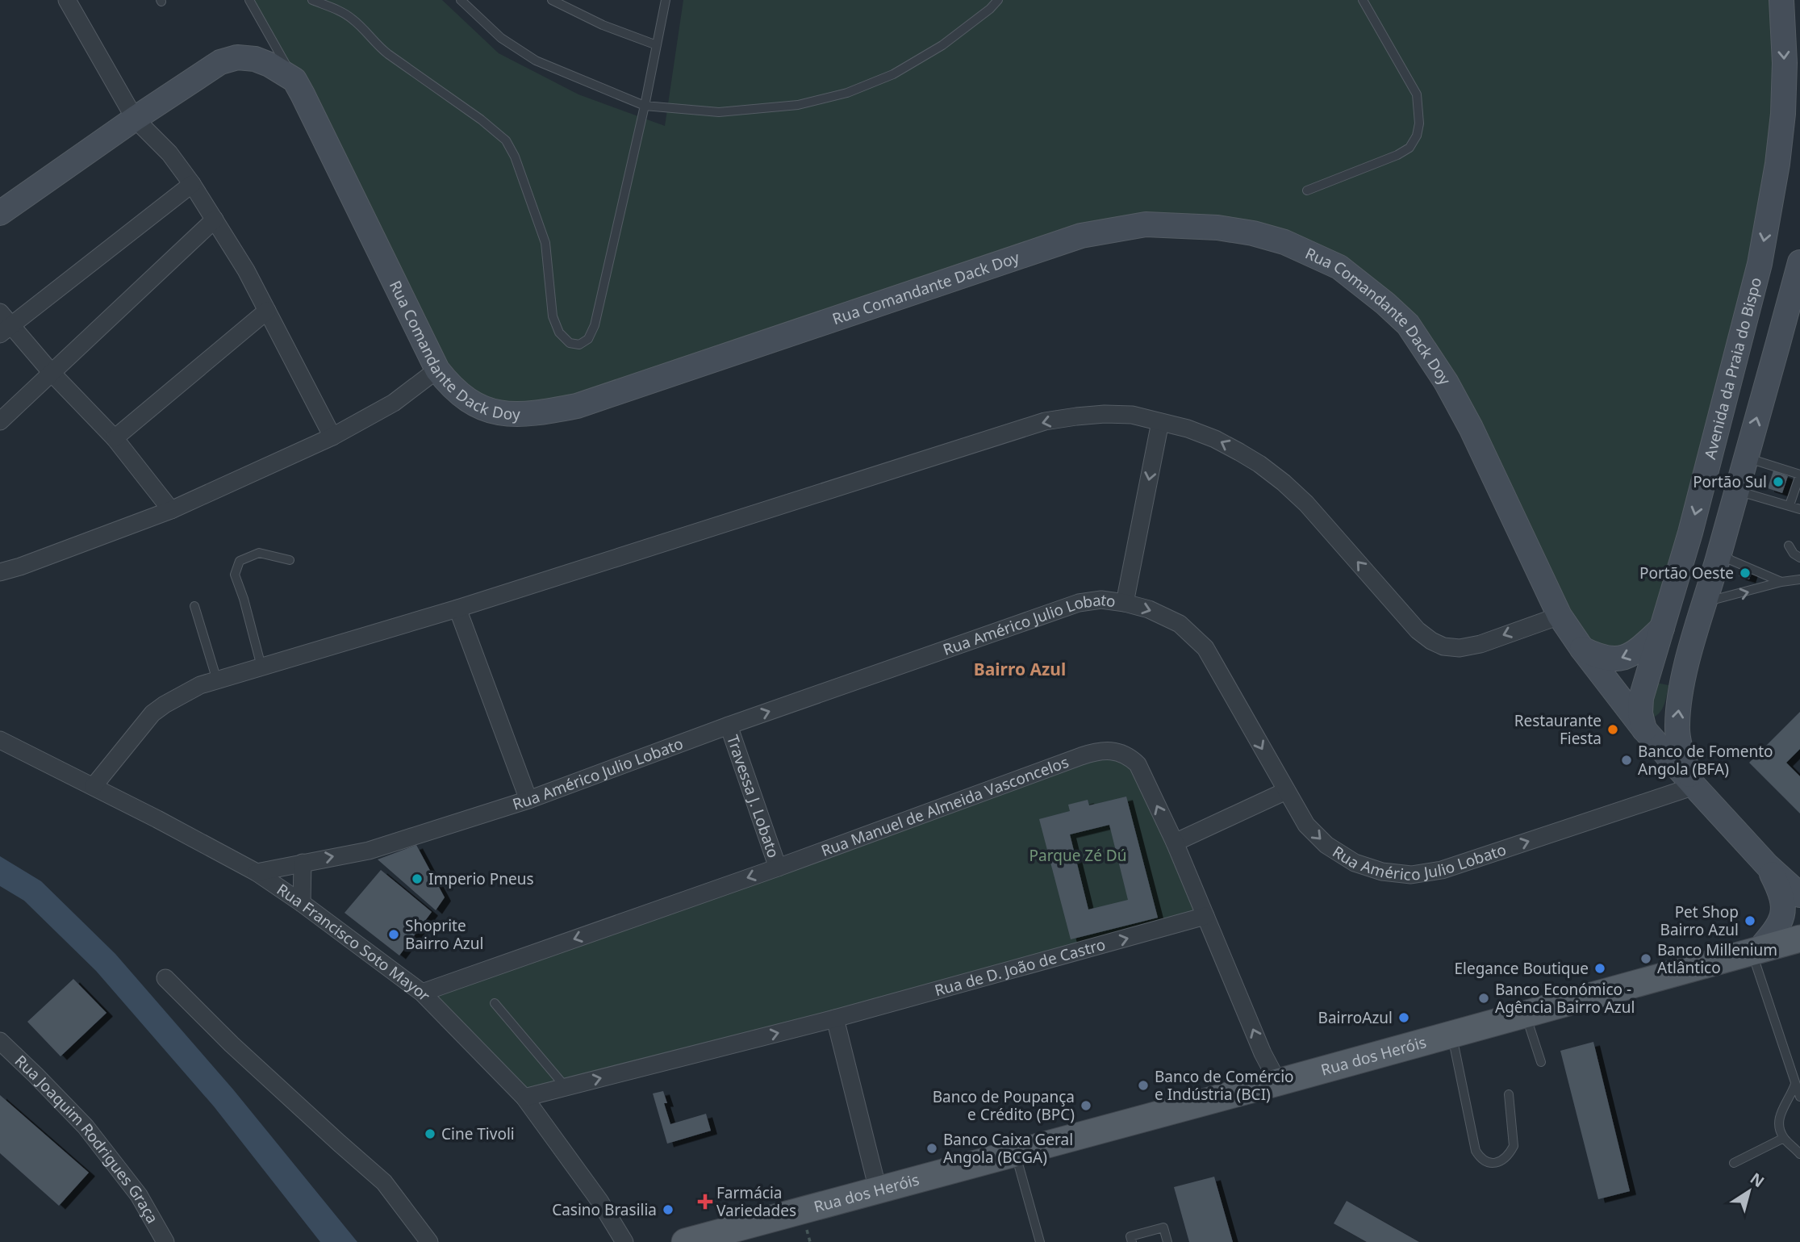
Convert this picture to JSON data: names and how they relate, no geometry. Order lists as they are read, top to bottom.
{
  "streets": {
    "main road": ["Rua dos Heróis"],
    "street": [
      "Rua Comandante Dack Doy",
      "Avenida da Praia do Bispo",
      "Rua Américo Julio Lobato",
      "Travessa J. Lobato",
      "Rua Manuel de Almeida Vasconcelos",
      "Rua Francisco Soto Mayor",
      "Rua de D. João de Castro",
      "Rua Joaquim Rodrigues Graça"
    ]
  },
  "crossings": [
    ["Rua Comandante Dack Doy", "Avenida da Praia do Bispo"],
    ["Rua Comandante Dack Doy", "Rua Américo Julio Lobato"],
    ["Rua Comandante Dack Doy", "Rua dos Heróis"],
    ["Rua Américo Julio Lobato", "Travessa J. Lobato"],
    ["Rua Américo Julio Lobato", "Rua Francisco Soto Mayor"],
    ["Travessa J. Lobato", "Rua Manuel de Almeida Vasconcelos"],
    ["Rua Manuel de Almeida Vasconcelos", "Rua Francisco Soto Mayor"],
    ["Rua Manuel de Almeida Vasconcelos", "Rua de D. João de Castro"],
    ["Rua Manuel de Almeida Vasconcelos", "Rua dos Heróis"],
    ["Rua Francisco Soto Mayor", "Rua de D. João de Castro"]
  ],
  "one_way": ["Rua Américo Julio Lobato", "Rua Manuel de Almeida Vasconcelos", "Rua de D. João de Castro"],
  "districts": ["Bairro Azul"],
  "parks": ["Parque Zé Dú"],
  "places": {
    "other": [
      "Portão Sul",
      "Portão Oeste",
      "Restaurante Fiesta",
      "Banco de Fomento Angola (BFA)",
      "Imperio Pneus",
      "Pet Shop Bairro Azul",
      "Shoprite Bairro Azul",
      "Banco Millenium Atlântico",
      "Elegance Boutique",
      "Banco Económico - Agência Bairro Azul",
      "BairroAzul",
      "Banco de Comércio e Indústria (BCI)",
      "Banco de Poupança e Crédito (BPC)",
      "Cine Tivoli",
      "Banco Caixa Geral Angola (BCGA)",
      "Casino Brasilia"
    ],
    "health": ["Farmácia Variedades"]
  },
  "north": "top right"
}
